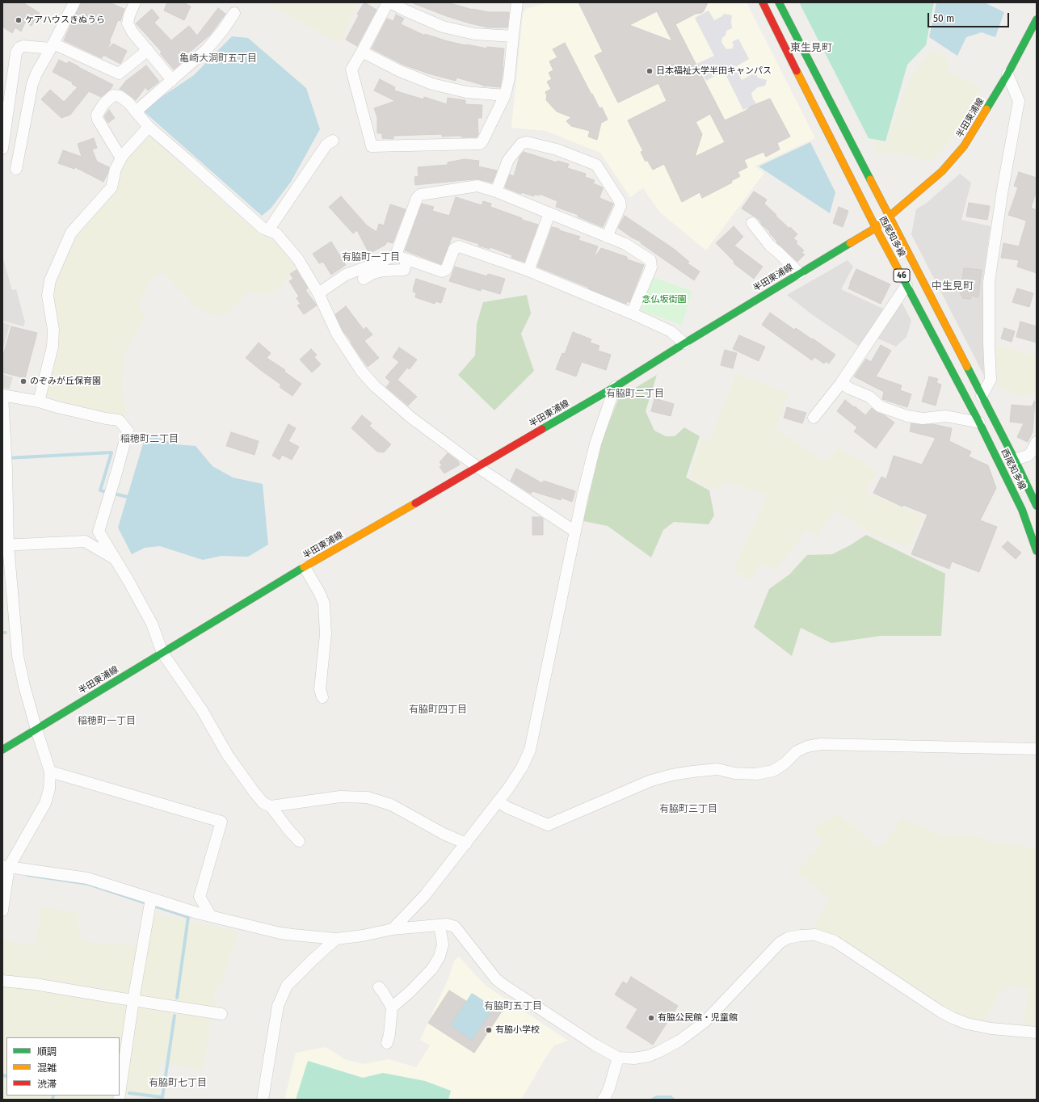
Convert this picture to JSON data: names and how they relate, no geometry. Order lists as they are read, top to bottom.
{
  "streets": {
    "main road": ["半田東浦線", "西尾知多線", "46"]
  },
  "crossings": [
    ["半田東浦線", "西尾知多線"]
  ],
  "districts": [
    "東生見町",
    "亀崎大洞町五丁目",
    "有脇町一丁目",
    "中生見町",
    "有脇町二丁目",
    "稲穂町二丁目",
    "有脇町四丁目",
    "稲穂町一丁目",
    "有脇町三丁目",
    "有脇町五丁目",
    "有脇町七丁目"
  ],
  "parks": ["念仏坂街園"],
  "places": [
    "ケアハウスきぬうら",
    "日本福祉大学半田キャンパス",
    "のぞみが丘保育園",
    "有脇公民館・児童館",
    "有脇小学校"
  ],
  "legend": ["順調", "混雑", "渋滞"],
  "scale_bar": "50 m"
}
